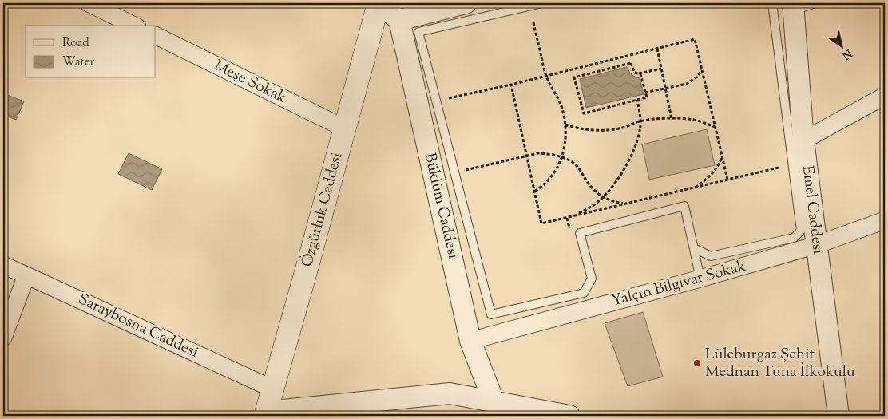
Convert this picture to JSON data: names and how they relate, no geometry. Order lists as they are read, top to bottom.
{
  "streets": {
    "main road": ["Özgürlük Caddesi"],
    "street": [
      "Meşe Sokak",
      "Büklüm Caddesi",
      "Emel Caddesi",
      "Yalçın Bilgivar Sokak",
      "Saraybosna Caddesi"
    ]
  },
  "crossings": [
    ["Meşe Sokak", "Özgürlük Caddesi"],
    ["Büklüm Caddesi", "Yalçın Bilgivar Sokak"],
    ["Özgürlük Caddesi", "Saraybosna Caddesi"],
    ["Emel Caddesi", "Yalçın Bilgivar Sokak"]
  ],
  "places": ["Lüleburgaz Şehit Mednan Tuna İlkokulu"],
  "legend": ["Road", "Water"],
  "north": "bottom right"
}
